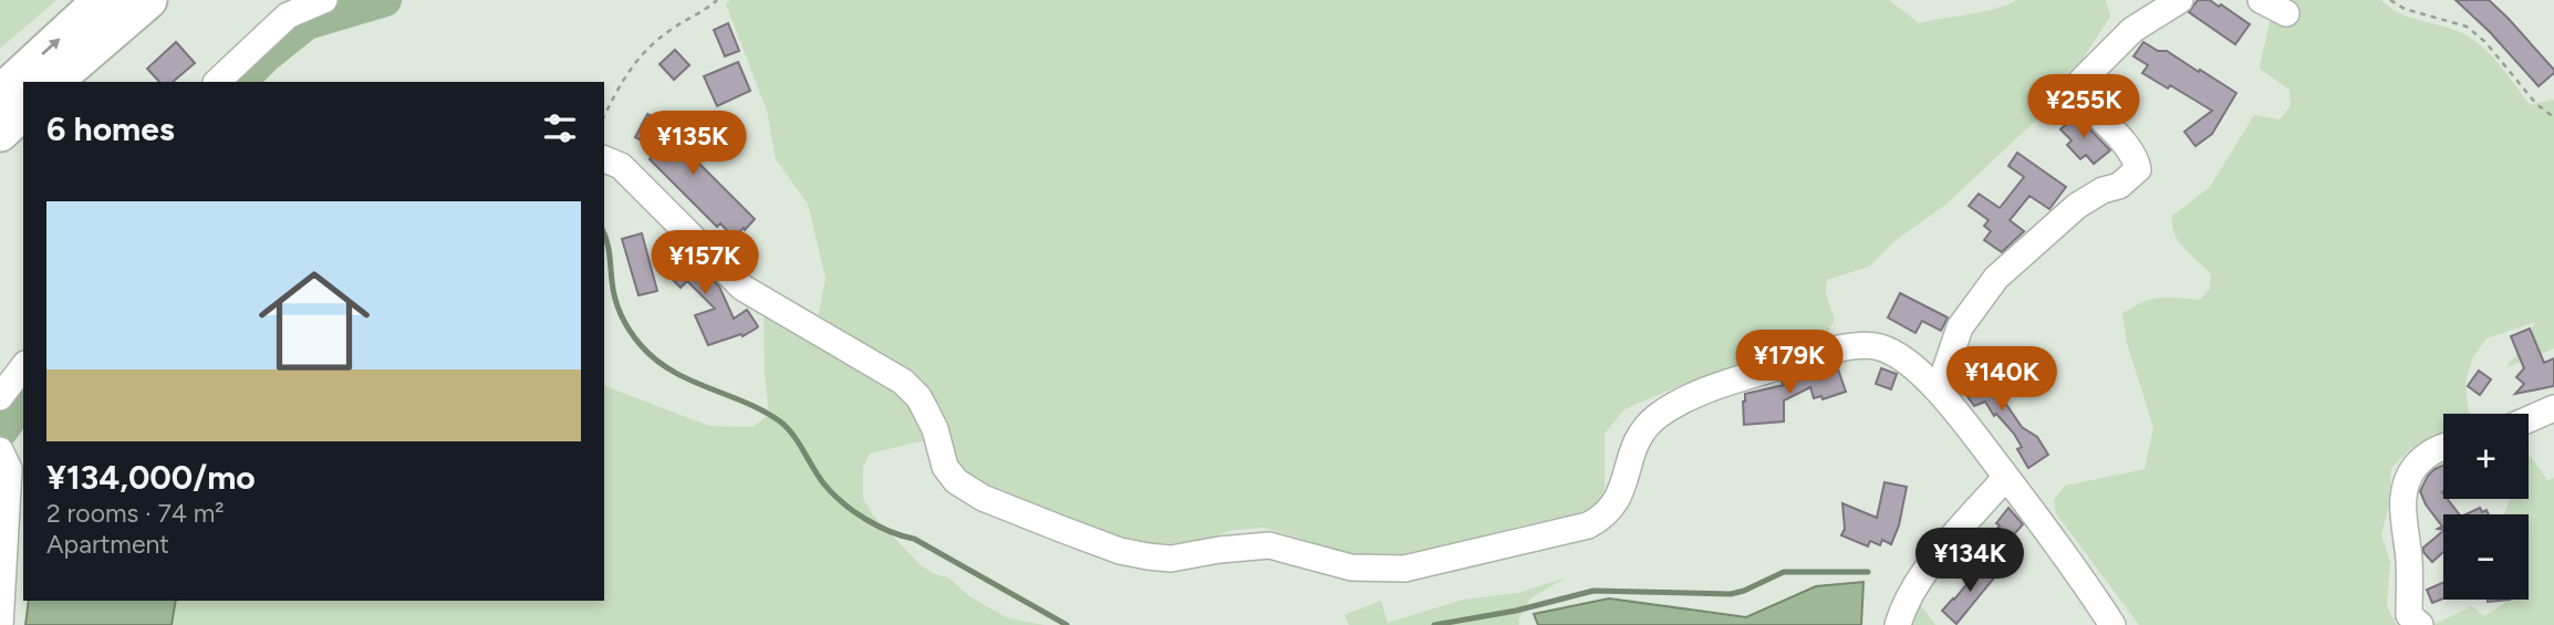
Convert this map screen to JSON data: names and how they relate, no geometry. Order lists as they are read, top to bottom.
{
  "page": {
    "price": [
      "¥255K",
      "¥135K",
      "¥157K",
      "¥179K",
      "¥140K",
      "¥134K"
    ],
    "heading": "6 homes",
    "list": [
      {
        "name": "¥134,000/mo",
        "note": "2 rooms · 74 m² · Apartment"
      }
    ],
    "map_buttons": ["+", "−"]
  }
}
